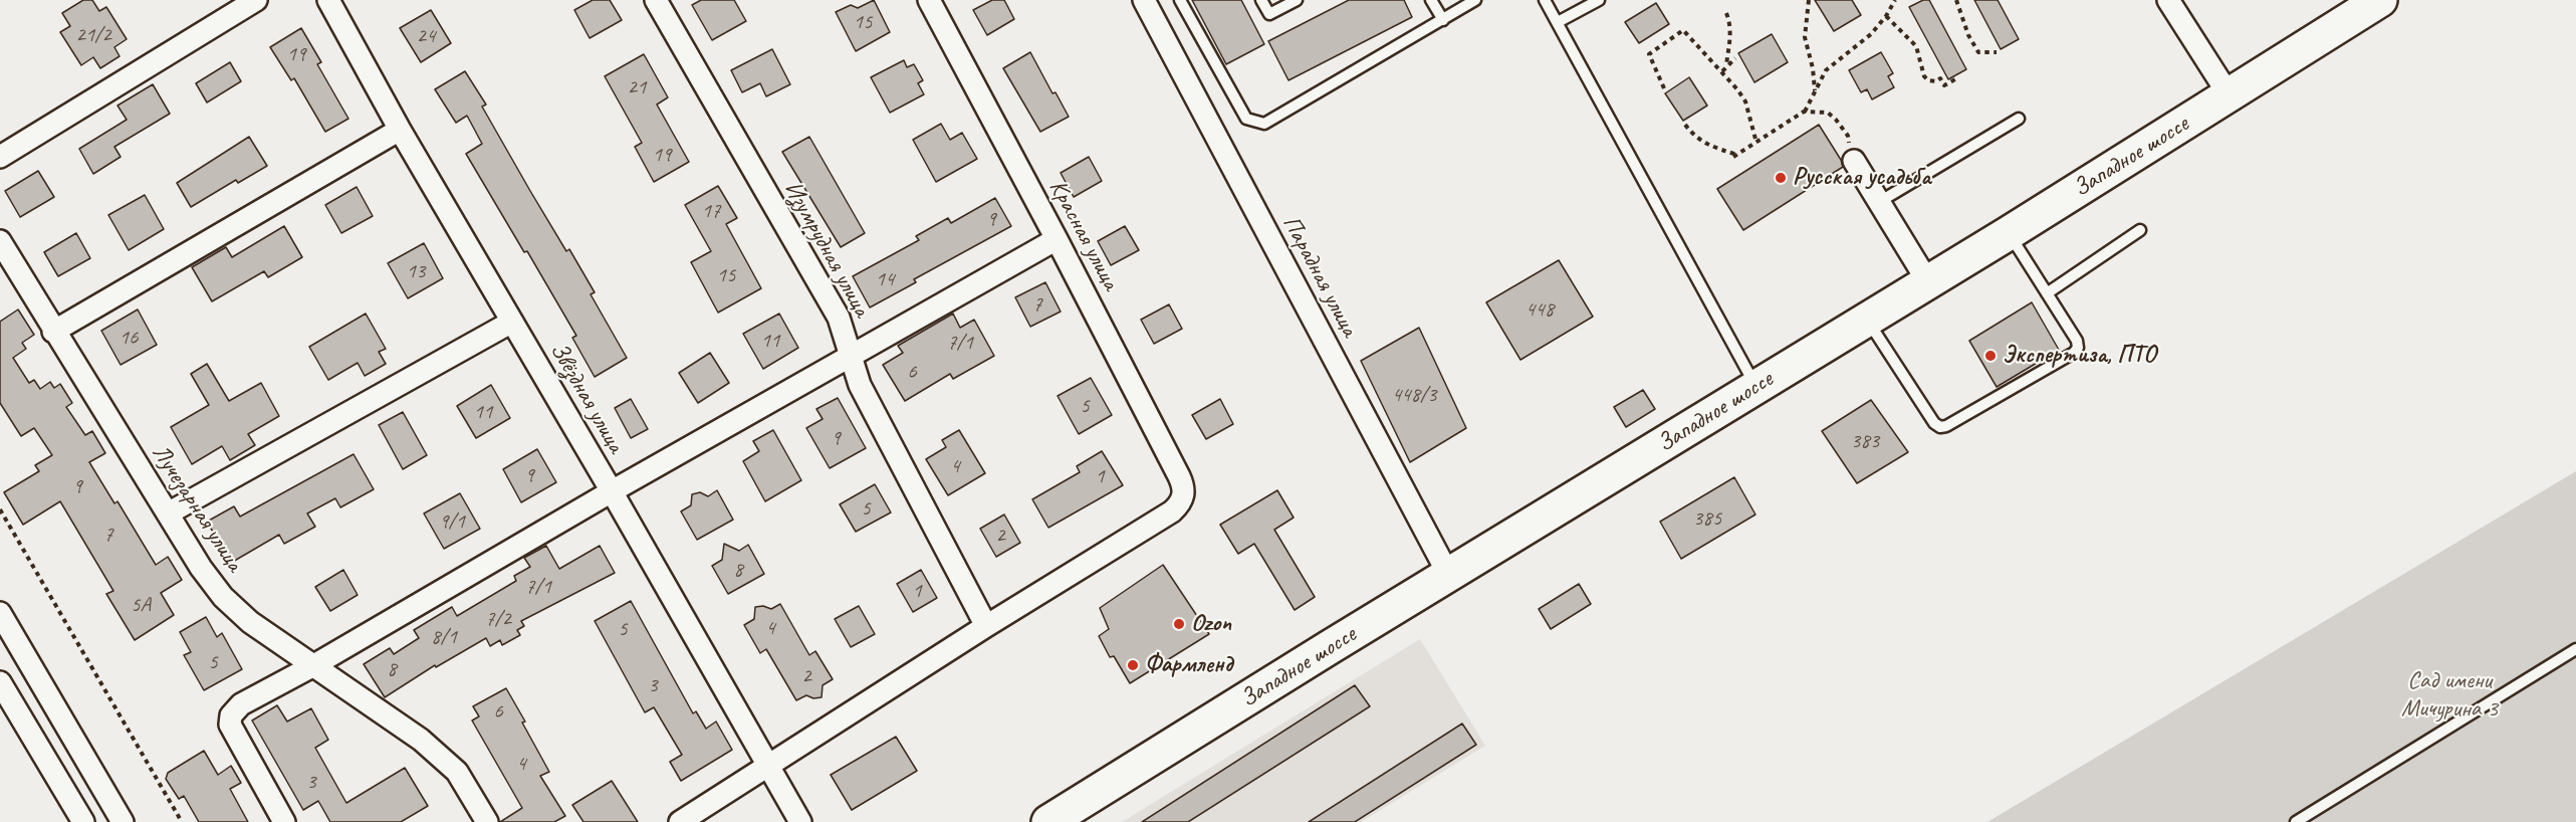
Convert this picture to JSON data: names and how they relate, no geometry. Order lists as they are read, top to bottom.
{
  "streets": {
    "main road": ["Западное шоссе"],
    "street": [
      "Красная улица",
      "Изумрудная улица",
      "Парадная улица",
      "Звёздная улица",
      "Лучезарная улица"
    ]
  },
  "crossings": [
    ["Западное шоссе", "Парадная улица"],
    ["Красная улица", "Изумрудная улица"]
  ],
  "parks": ["Сад имени Мичурина 3"],
  "places": [
    "Русская усадьба",
    "Экспертиза, ПТО",
    "Ozon",
    "Фармленд"
  ],
  "house_numbers": [
    "15",
    "21/2",
    "24",
    "19",
    "21",
    "19",
    "17",
    "9",
    "13",
    "15",
    "14",
    "7",
    "448",
    "16",
    "11",
    "7/1",
    "6",
    "448/3",
    "5",
    "11",
    "9",
    "383",
    "4",
    "9",
    "1",
    "9",
    "5",
    "385",
    "9/1",
    "7",
    "2",
    "8",
    "7/1",
    "1",
    "5А",
    "7/2",
    "4",
    "5",
    "8/1",
    "5",
    "8",
    "2",
    "3",
    "6",
    "4",
    "3"
  ]
}
